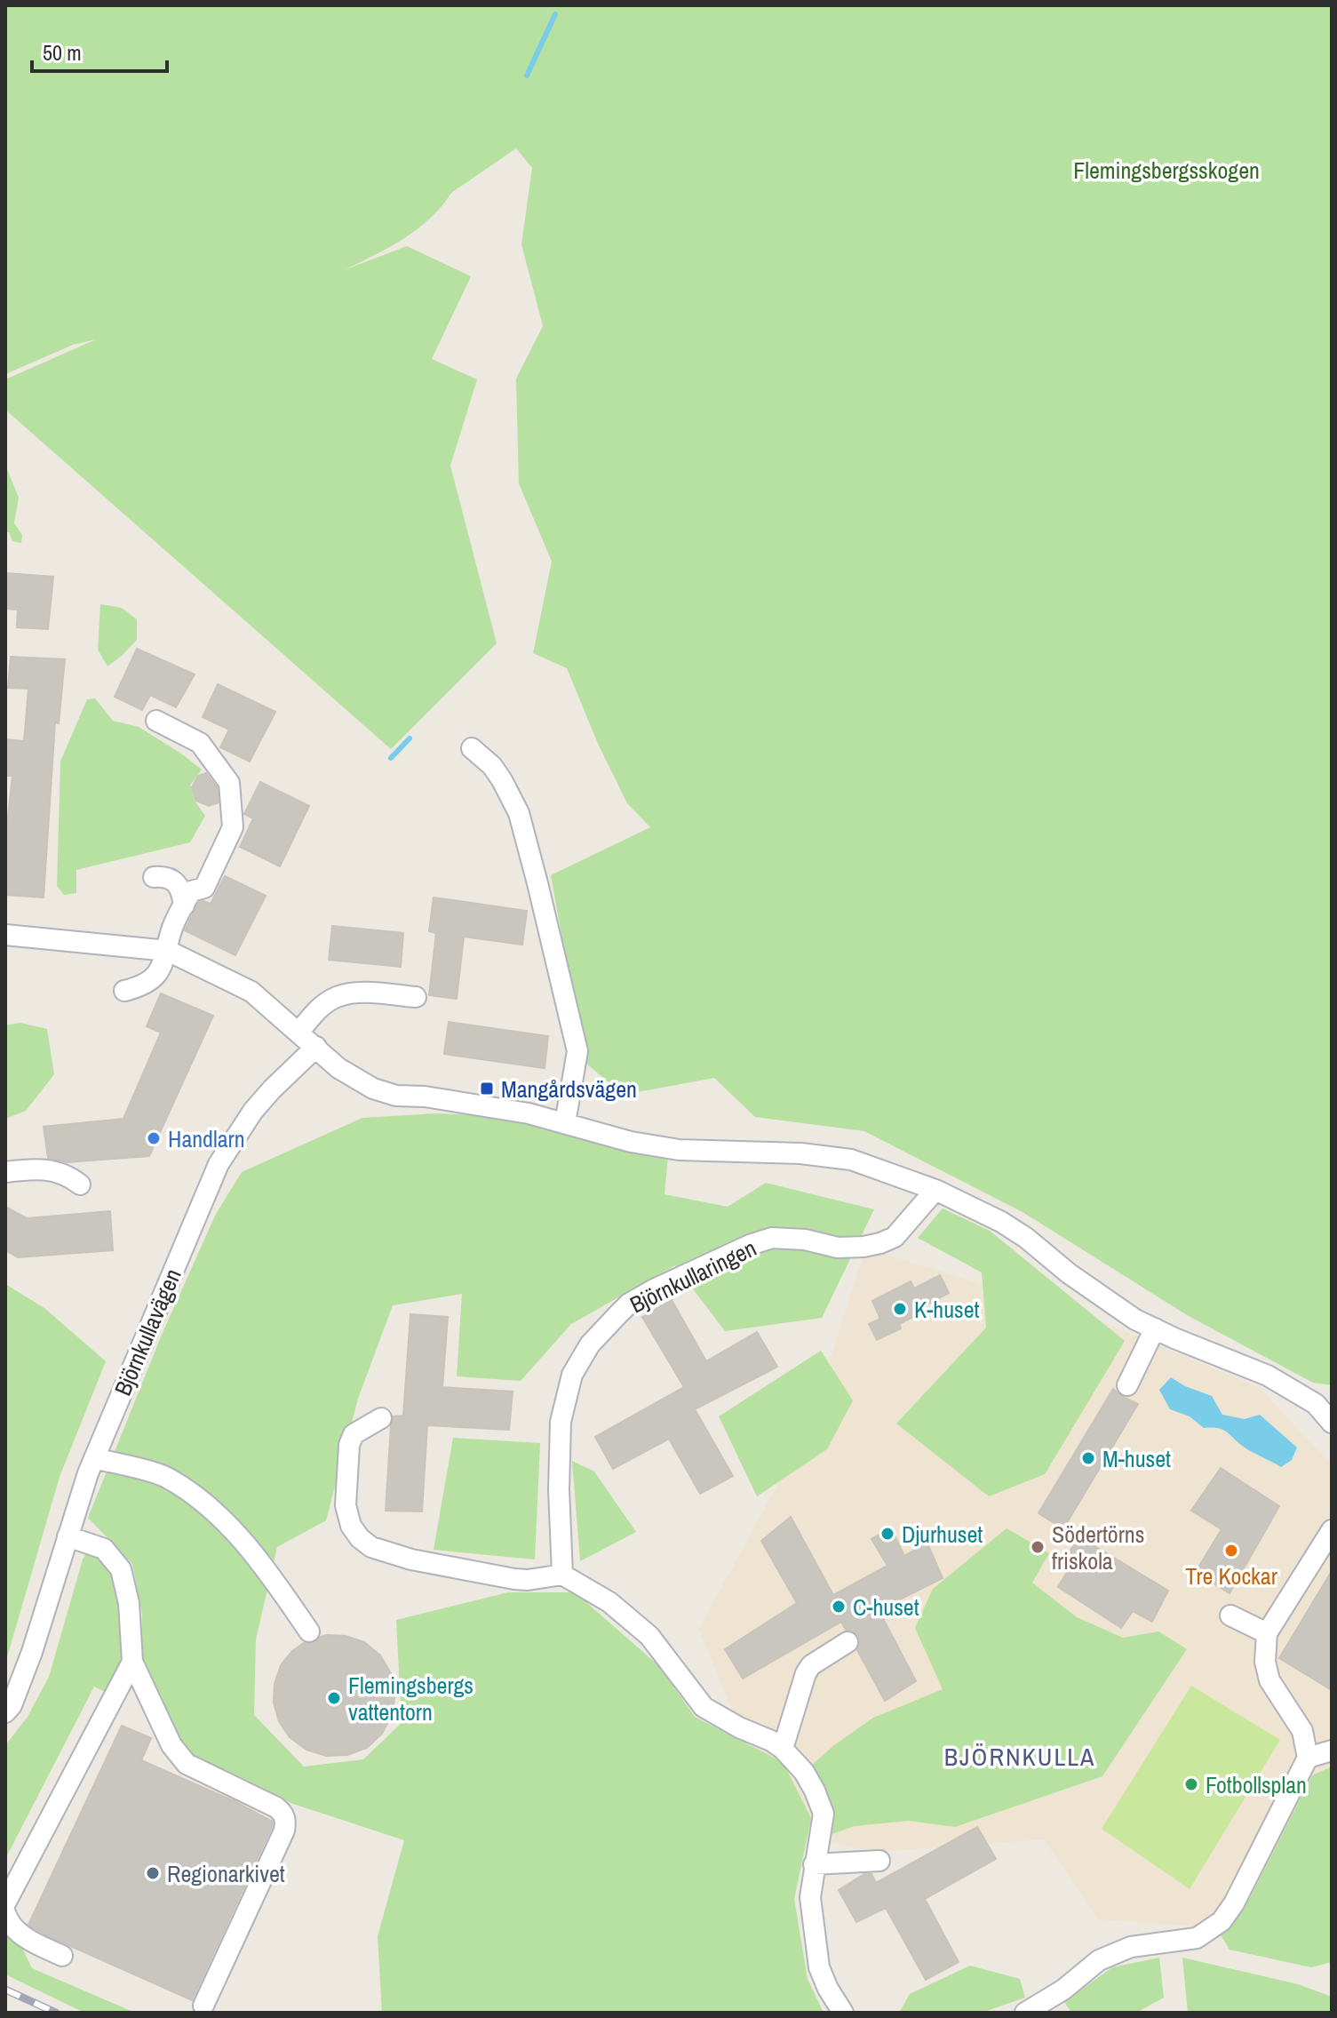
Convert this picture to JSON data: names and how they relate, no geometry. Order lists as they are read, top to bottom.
{
  "streets": {
    "street": ["Björnkullaringen", "Björnkullavägen"]
  },
  "districts": ["BJÖRNKULLA"],
  "parks": ["Flemingsbergsskogen"],
  "places": {
    "transit": ["Mangårdsvägen"],
    "other": [
      "Handlarn",
      "K-huset",
      "M-huset",
      "Djurhuset",
      "Södertörns friskola",
      "Tre Kockar",
      "C-huset",
      "Flemingsbergs vattentorn",
      "Fotbollsplan",
      "Regionarkivet"
    ]
  },
  "scale_bar": "50 m"
}
